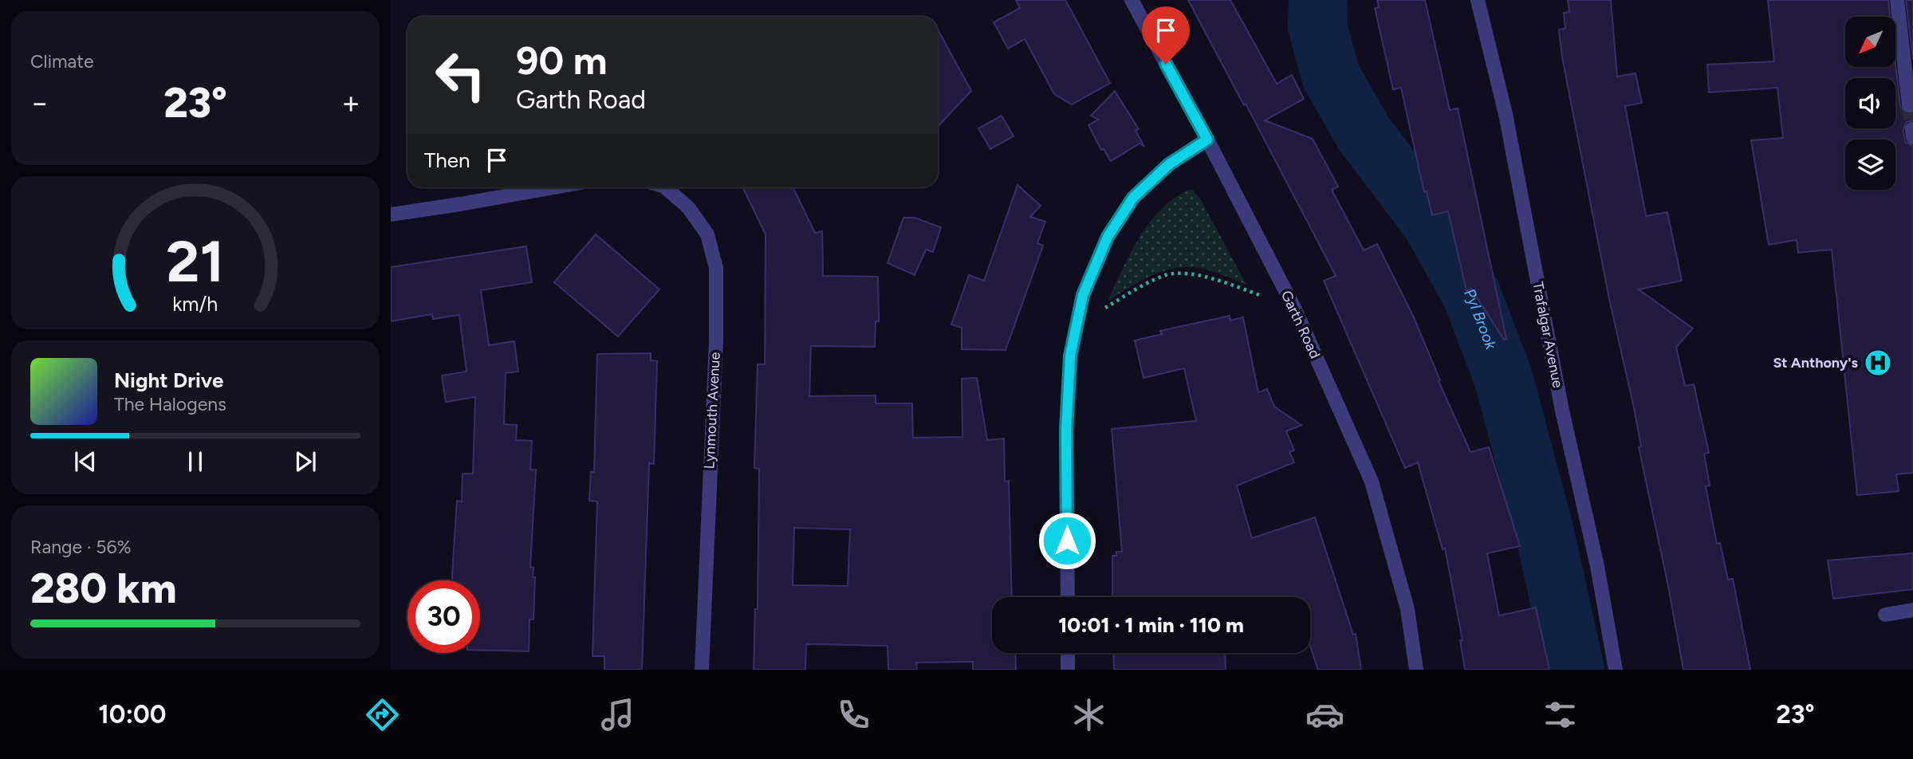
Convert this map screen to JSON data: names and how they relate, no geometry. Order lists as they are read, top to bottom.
{
  "streets": {
    "street": ["Garth Road", "Trafalgar Avenue", "Lynmouth Avenue"]
  },
  "water": ["Pyl Brook"],
  "places": {
    "hospital": ["St Anthony's"]
  },
  "north": "bottom left",
  "page": {
    "tile": [
      "Climate",
      ["Range · 56%", "280 km"]
    ],
    "turn": ["90 m", "Garth Road"],
    "heat": ["−", "23°", "+"],
    "then": "Then",
    "song": ["Night Drive", "The Halogens"],
    "limit": "30",
    "trip": "10:01 · 1 min · 110 m",
    "tabs": ["10:00", "23°"],
    "gauge": ["21", "km/h"]
  }
}
